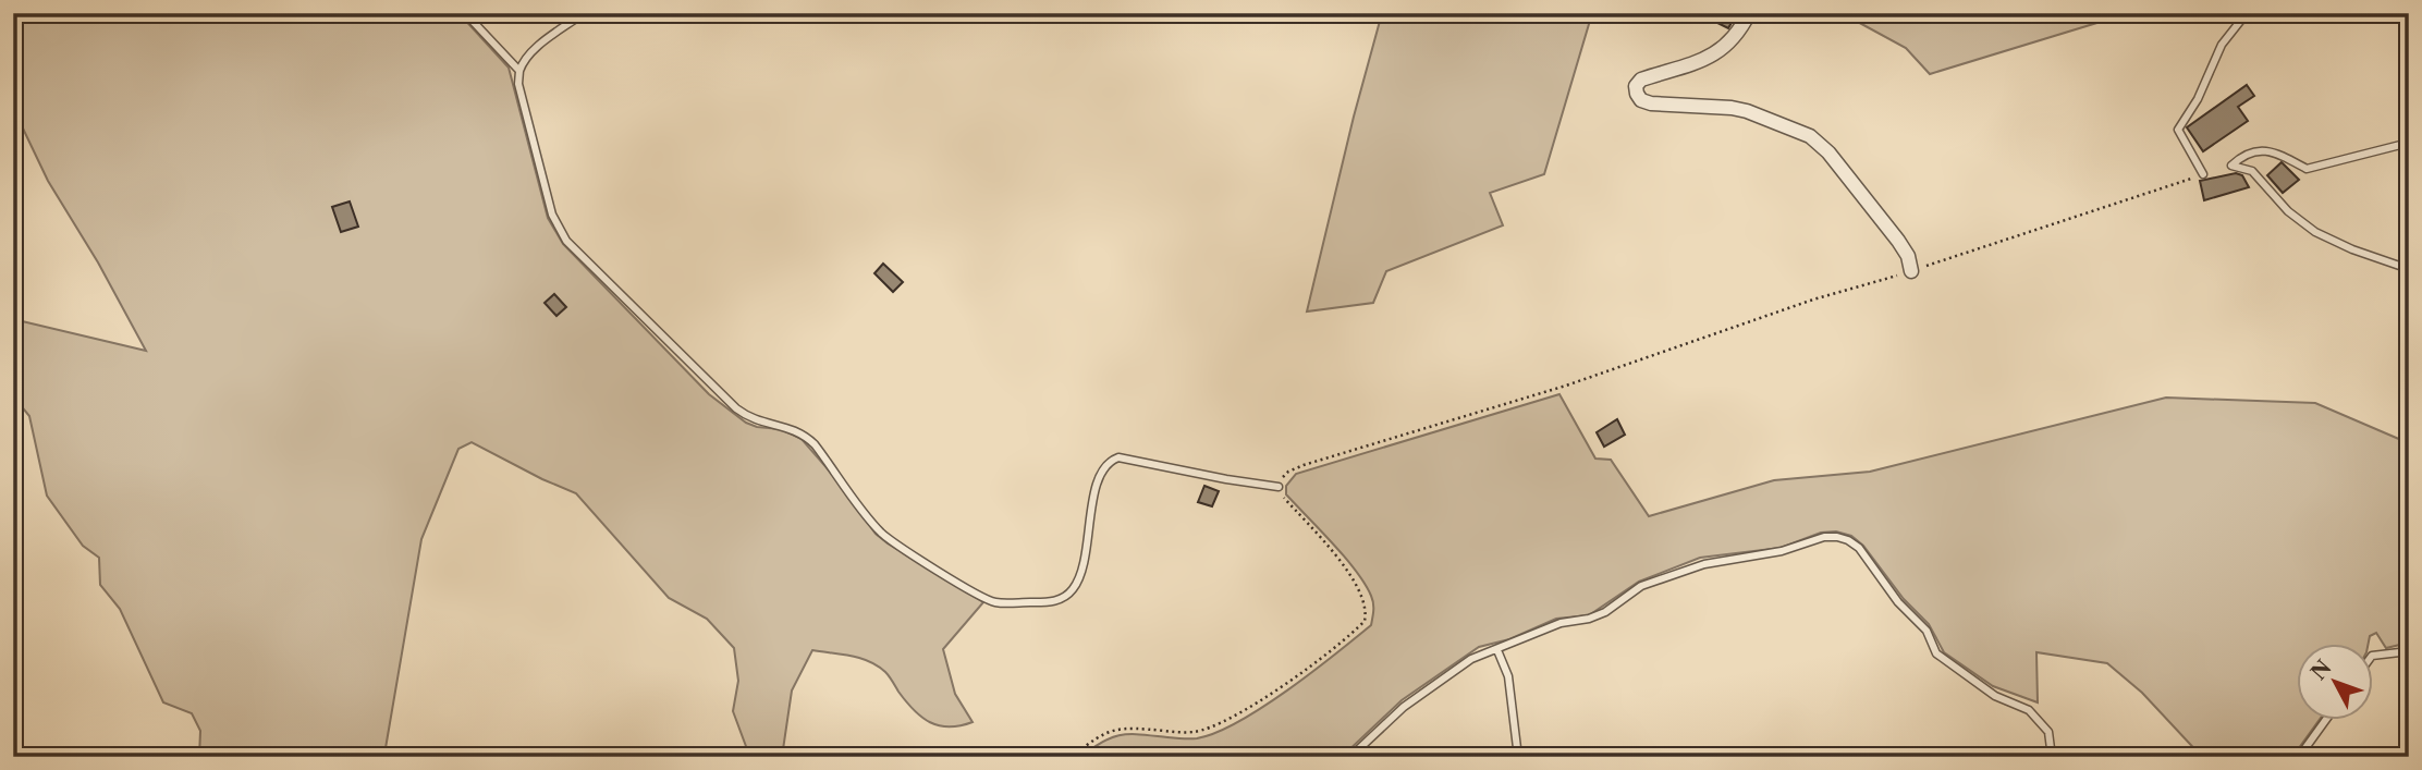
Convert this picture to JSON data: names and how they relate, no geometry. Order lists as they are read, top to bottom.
{
  "north": "top left"
}
